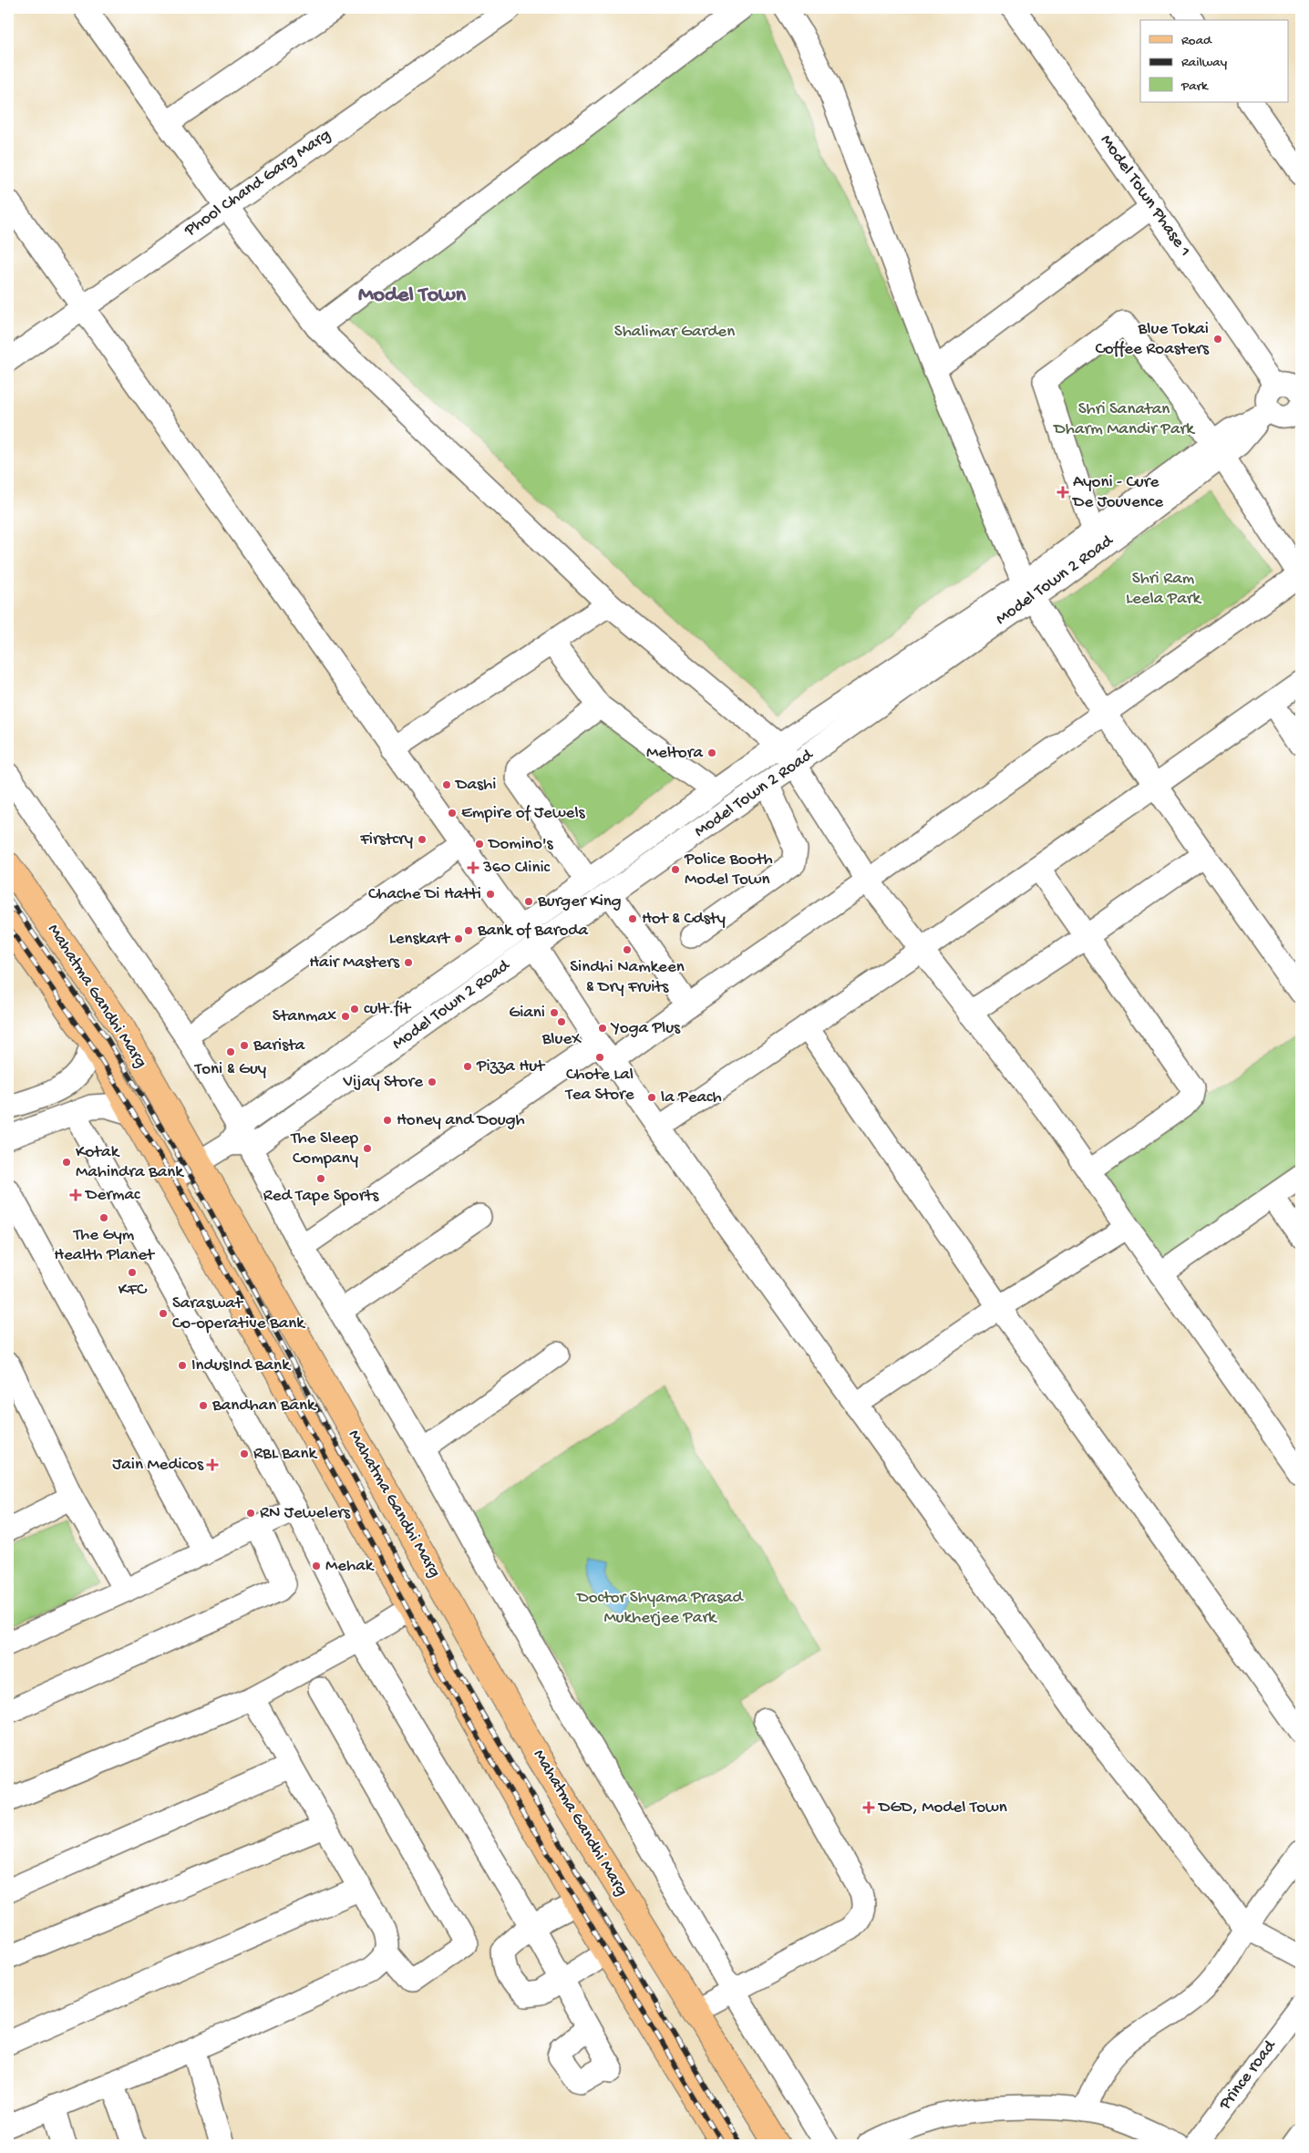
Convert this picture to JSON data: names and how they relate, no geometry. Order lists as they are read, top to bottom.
{
  "streets": {
    "main road": ["Mahatma Gandhi Marg"],
    "street": [
      "Phool Chand Garg Marg",
      "Model Town Phase 1",
      "Model Town 2 Road",
      "Prince road"
    ]
  },
  "crossings": [
    ["Model Town Phase 1", "Model Town 2 Road"]
  ],
  "districts": ["Model Town"],
  "parks": [
    "Shalimar Garden",
    "Shri Sanatan Dharm Mandir Park",
    "Shri Ram Leela Park",
    "Doctor Shyama Prasad Mukherjee Park"
  ],
  "places": {
    "other": [
      "Blue Tokai Coffee Roasters",
      "Meltora",
      "Dashi",
      "Empire of Jewels",
      "Firstcry",
      "Domino's",
      "Police Booth Model Town",
      "Chache Di Hatti",
      "Burger King",
      "Hot & Cdsty",
      "Bank of Baroda",
      "Lenskart",
      "Sindhi Namkeen & Dry Fruits",
      "Hair Masters",
      "cult.fit",
      "Giani",
      "Stanmax",
      "BlueX",
      "Yoga Plus",
      "Barista",
      "Toni & Guy",
      "Chote Lal Tea Store",
      "Pizza Hut",
      "Vijay Store",
      "la Peach",
      "Honey and Dough",
      "The Sleep Company",
      "Kotak Mahindra Bank",
      "Red Tape Sports",
      "The Gym Health Planet",
      "KFC",
      "Saraswat Co-operative Bank",
      "IndusInd Bank",
      "Bandhan Bank",
      "RBL Bank",
      "RN Jewelers",
      "Mehak"
    ],
    "health": [
      "Ayoni - Cure De Jouvence",
      "360 Clinic",
      "Dermac",
      "Jain Medicos",
      "DGD, Model Town"
    ]
  },
  "legend": ["Road", "Railway", "Park"]
}
